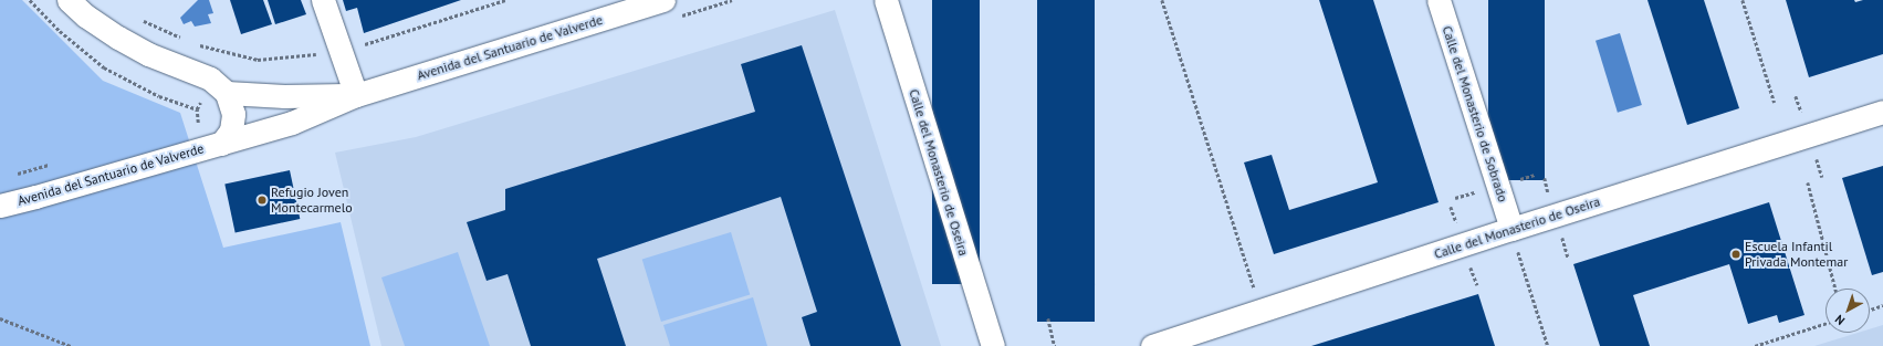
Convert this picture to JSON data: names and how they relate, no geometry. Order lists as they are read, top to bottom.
{
  "streets": {
    "street": ["Avenida del Santuario de Valverde", "Calle del Monasterio de Sobrado", "Calle del Monasterio de Oseira"]
  },
  "crossings": [
    ["Calle del Monasterio de Sobrado", "Calle del Monasterio de Oseira"]
  ],
  "places": ["Refugio Joven Montecarmelo", "Escuela Infantil Privada Montemar"],
  "north": "bottom left"
}
